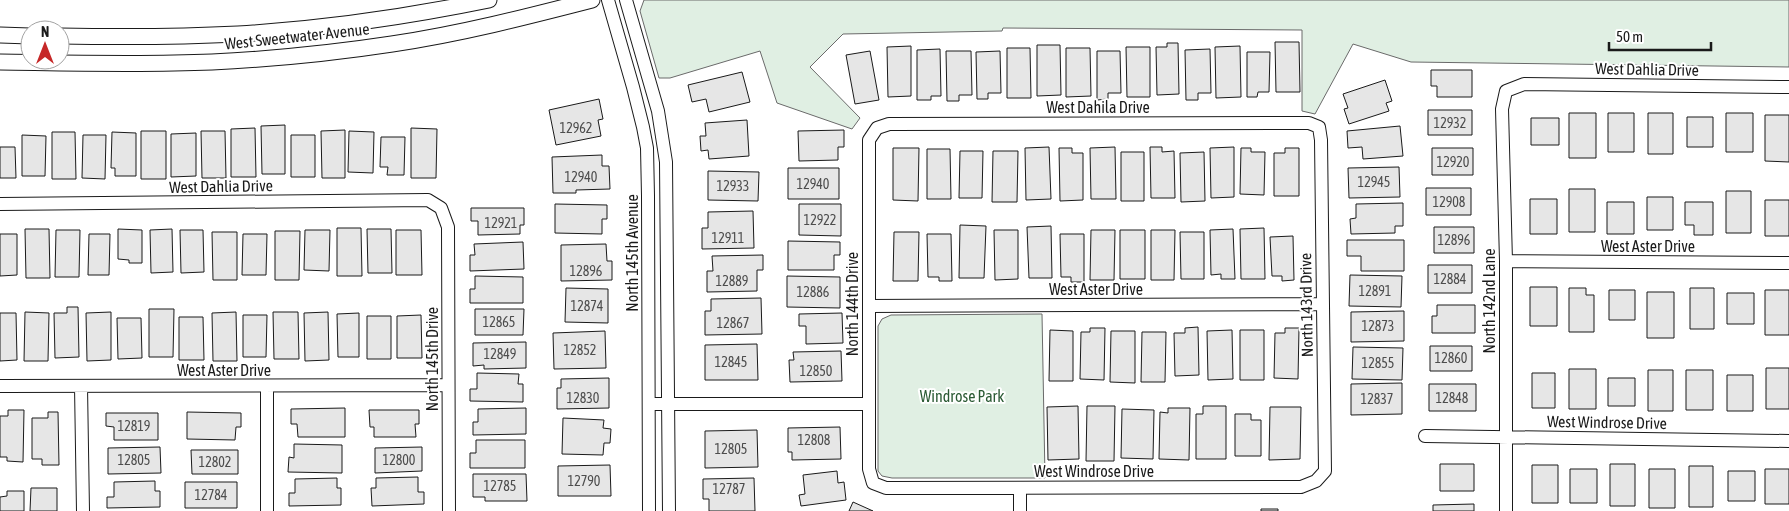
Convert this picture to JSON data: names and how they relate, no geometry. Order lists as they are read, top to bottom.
{
  "streets": {
    "street": [
      "West Sweetwater Avenue",
      "West Dahlia Drive",
      "West Dahila Drive",
      "West Aster Drive",
      "North 145th Avenue",
      "North 142nd Lane",
      "North 144th Drive",
      "North 143rd Drive",
      "North 145th Drive",
      "West Windrose Drive"
    ]
  },
  "crossings": [
    ["West Dahlia Drive", "North 142nd Lane"],
    ["West Dahlia Drive", "North 145th Drive"],
    ["West Dahila Drive", "North 144th Drive"],
    ["West Dahila Drive", "North 143rd Drive"],
    ["West Aster Drive", "North 142nd Lane"],
    ["West Aster Drive", "North 144th Drive"],
    ["West Aster Drive", "North 143rd Drive"],
    ["West Aster Drive", "North 145th Drive"],
    ["North 142nd Lane", "West Windrose Drive"],
    ["North 144th Drive", "West Windrose Drive"],
    ["North 143rd Drive", "West Windrose Drive"]
  ],
  "parks": ["Windrose Park"],
  "house_numbers": [
    "12932",
    "12962",
    "12920",
    "12940",
    "12945",
    "12940",
    "12933",
    "12908",
    "12922",
    "12921",
    "12911",
    "12896",
    "12896",
    "12884",
    "12889",
    "12891",
    "12886",
    "12874",
    "12865",
    "12867",
    "12873",
    "12852",
    "12849",
    "12860",
    "12845",
    "12855",
    "12850",
    "12830",
    "12848",
    "12837",
    "12819",
    "12808",
    "12805",
    "12805",
    "12800",
    "12802",
    "12790",
    "12785",
    "12787",
    "12784"
  ],
  "scale_bar": "50 m",
  "north": "top"
}
